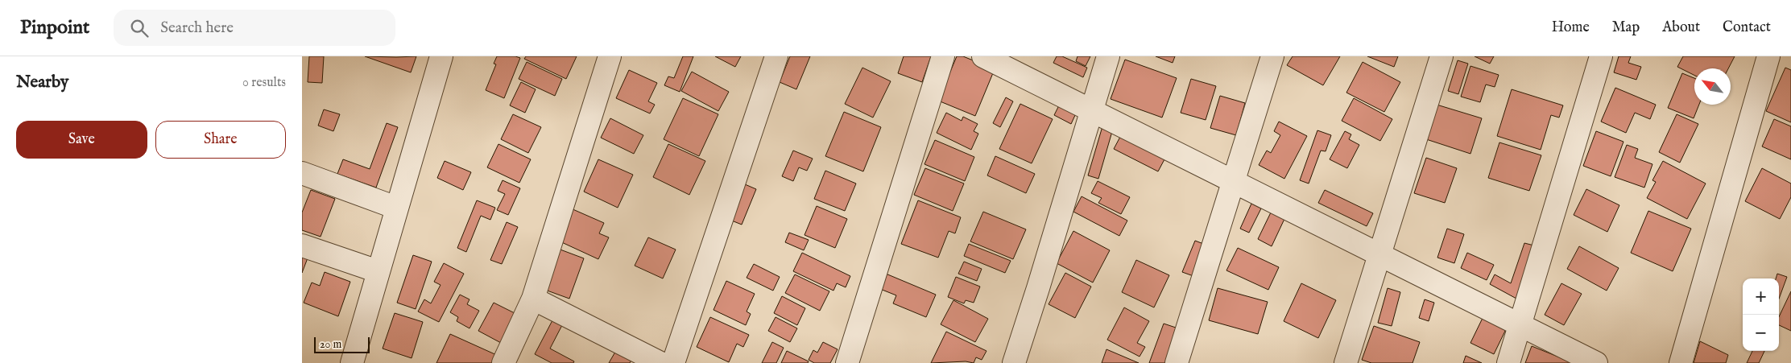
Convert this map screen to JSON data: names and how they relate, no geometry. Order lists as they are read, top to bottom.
{
  "scale_bar": "20 m",
  "north": "top left",
  "page": {
    "header": "Pinpoint",
    "search": "Search here",
    "nav": [
      "Home",
      "Map",
      "About",
      "Contact"
    ],
    "heading": ["Nearby", "0 results"],
    "buttons": ["Save", "Share"],
    "map_buttons": ["+", "−"],
    "scale": "20 m"
  }
}
